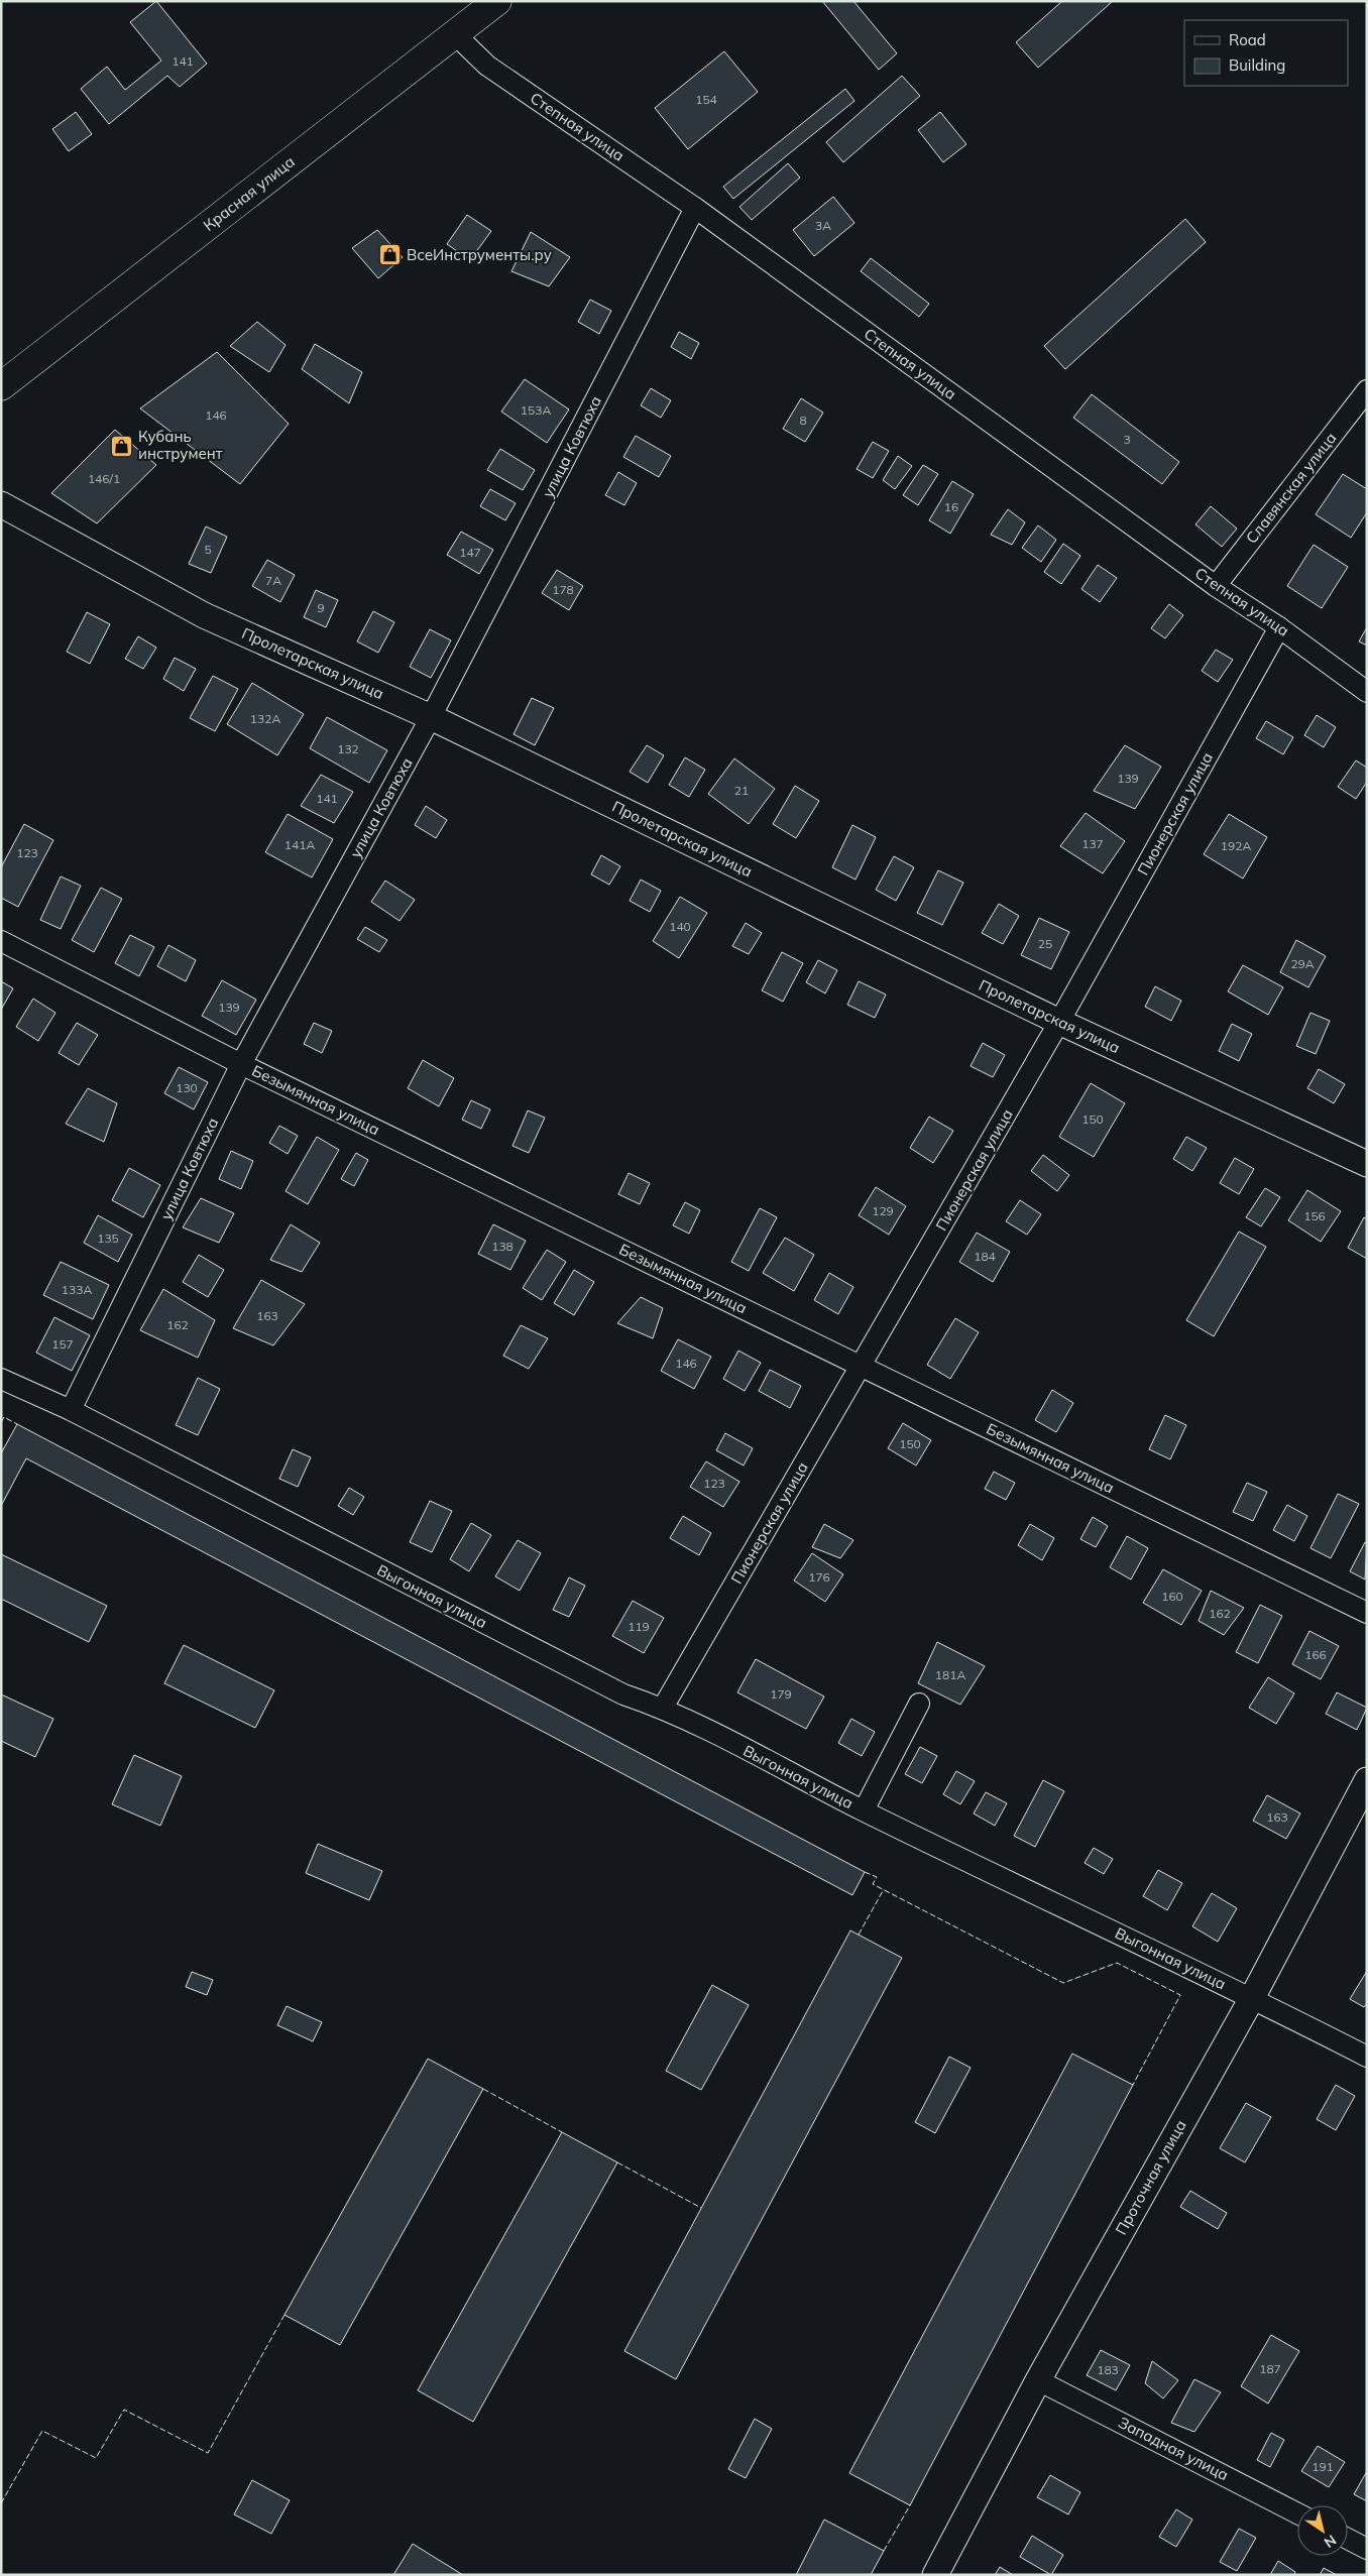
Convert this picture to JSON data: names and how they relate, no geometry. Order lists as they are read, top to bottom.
{
  "streets": {
    "main road": ["Красная улица"],
    "street": [
      "Степная улица",
      "улица Ковтюха",
      "Славянская улица",
      "Пролетарская улица",
      "Пионерская улица",
      "Безымянная улица",
      "Выгонная улица",
      "Проточная улица",
      "Западная улица"
    ]
  },
  "crossings": [
    ["Степная улица", "Красная улица"],
    ["Степная улица", "улица Ковтюха"],
    ["Степная улица", "Славянская улица"],
    ["Степная улица", "Пионерская улица"],
    ["улица Ковтюха", "Пролетарская улица"],
    ["улица Ковтюха", "Безымянная улица"],
    ["улица Ковтюха", "Выгонная улица"],
    ["Пролетарская улица", "Пионерская улица"],
    ["Пионерская улица", "Безымянная улица"],
    ["Пионерская улица", "Выгонная улица"],
    ["Выгонная улица", "Проточная улица"],
    ["Проточная улица", "Западная улица"]
  ],
  "places": {
    "shop": ["ВсеИнструменты.ру", "Кубань инструмент"]
  },
  "house_numbers": [
    "141",
    "154",
    "3А",
    "153А",
    "146",
    "8",
    "3",
    "146/1",
    "16",
    "5",
    "147",
    "7А",
    "178",
    "9",
    "132А",
    "132",
    "139",
    "21",
    "141",
    "137",
    "141А",
    "192А",
    "123",
    "140",
    "25",
    "29А",
    "139",
    "130",
    "150",
    "129",
    "156",
    "135",
    "138",
    "184",
    "133А",
    "163",
    "162",
    "157",
    "146",
    "150",
    "123",
    "176",
    "160",
    "162",
    "119",
    "166",
    "181А",
    "179",
    "163",
    "187",
    "183",
    "191"
  ],
  "legend": ["Road", "Building"],
  "north": "bottom right"
}
